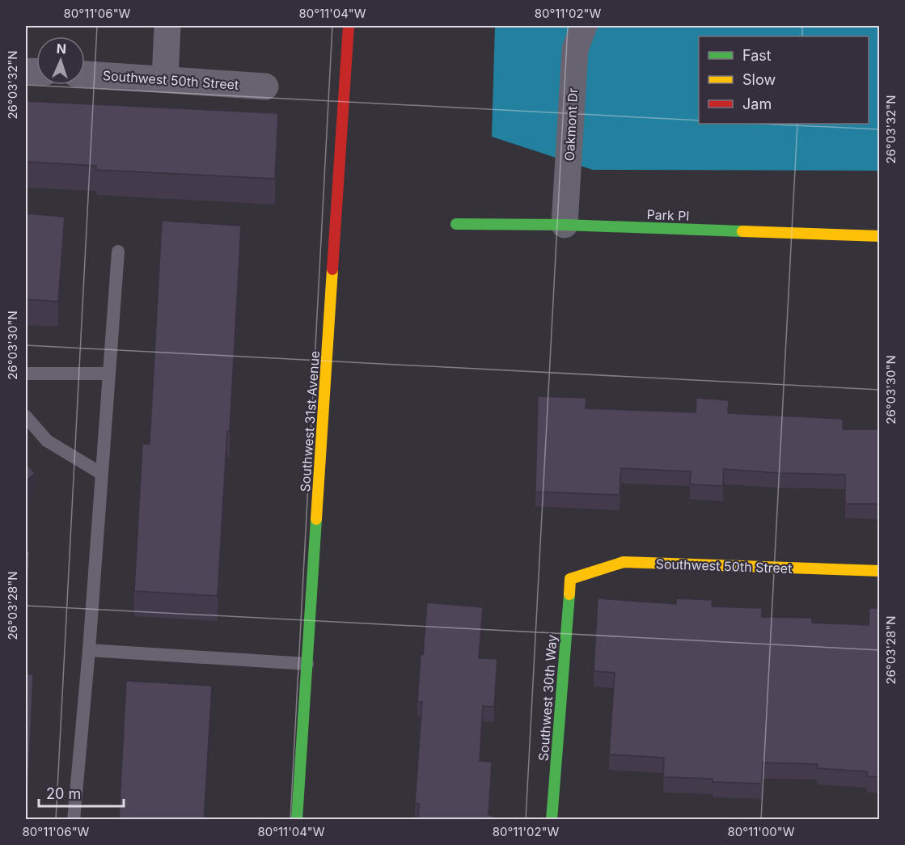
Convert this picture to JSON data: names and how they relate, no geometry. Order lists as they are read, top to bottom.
{
  "streets": {
    "street": [
      "Southwest 50th Street",
      "Oakmont Dr",
      "Park Pl",
      "Southwest 31st Avenue",
      "Southwest 30th Way"
    ]
  },
  "crossings": [
    ["Southwest 50th Street", "Southwest 30th Way"],
    ["Oakmont Dr", "Park Pl"]
  ],
  "legend": ["Fast", "Slow", "Jam"],
  "scale_bar": "20 m",
  "north": "top",
  "coordinates": [
    "80°11'06\"W",
    "80°11'04\"W",
    "80°11'02\"W",
    "26°03'32\"N",
    "26°03'30\"N",
    "26°03'28\"N",
    "80°11'00\"W"
  ]
}
